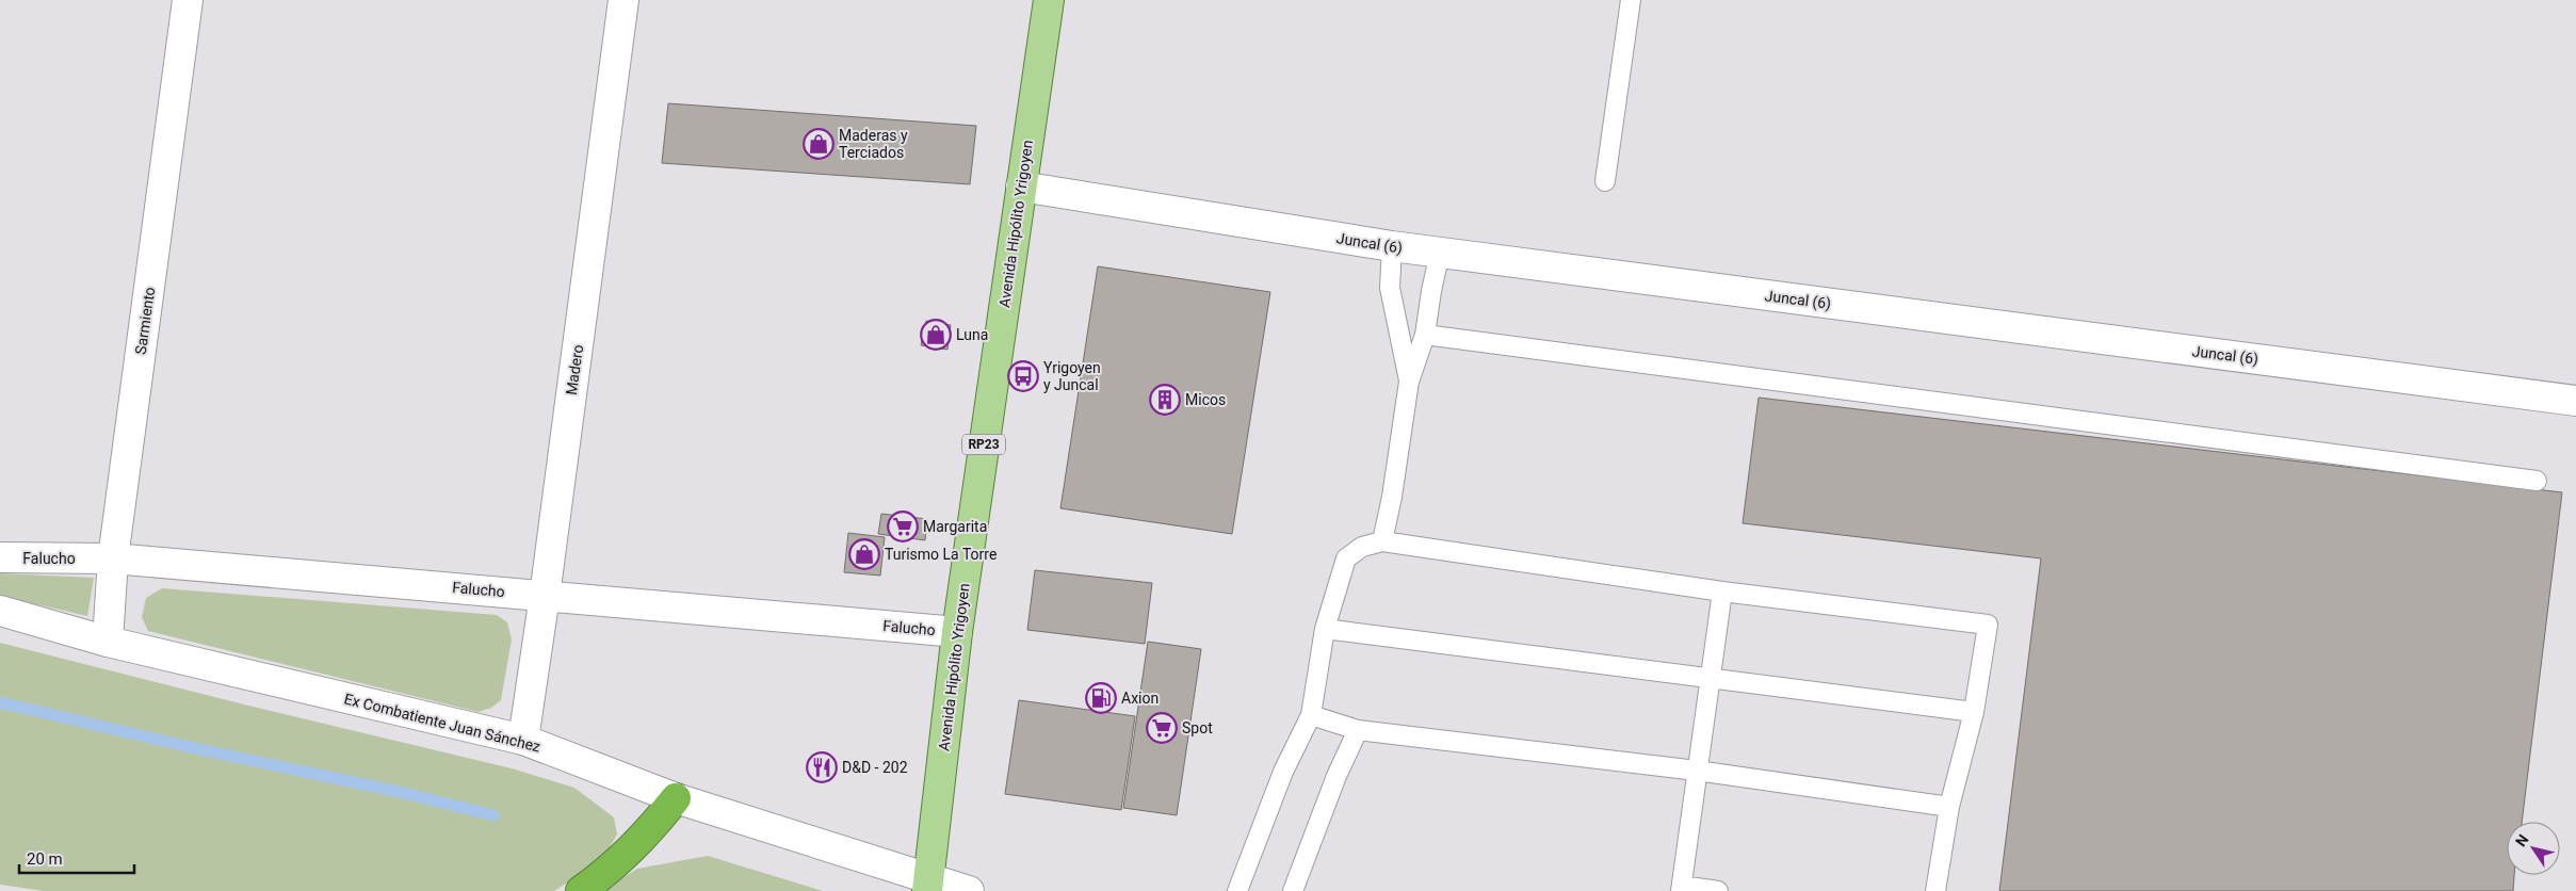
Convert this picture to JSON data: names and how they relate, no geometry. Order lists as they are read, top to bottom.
{
  "streets": {
    "main road": ["Avenida Hipólito Yrigoyen", "RP23"],
    "street": [
      "Juncal (6)",
      "Sarmiento",
      "Madero",
      "Falucho",
      "Ex Combatiente Juan Sánchez"
    ]
  },
  "crossings": [
    ["Avenida Hipólito Yrigoyen", "Juncal (6)"],
    ["Avenida Hipólito Yrigoyen", "Falucho"],
    ["Avenida Hipólito Yrigoyen", "Ex Combatiente Juan Sánchez"],
    ["Sarmiento", "Falucho"],
    ["Sarmiento", "Ex Combatiente Juan Sánchez"],
    ["Madero", "Falucho"],
    ["Madero", "Ex Combatiente Juan Sánchez"]
  ],
  "places": {
    "shop": ["Maderas y Terciados", "Luna", "Turismo La Torre"],
    "bus stop": ["Yrigoyen y Juncal"],
    "building": ["Micos"],
    "supermarket": ["Margarita", "Spot"],
    "fuel station": ["Axion"],
    "restaurant": ["D&D - 202"]
  },
  "scale_bar": "20 m",
  "north": "top left"
}
